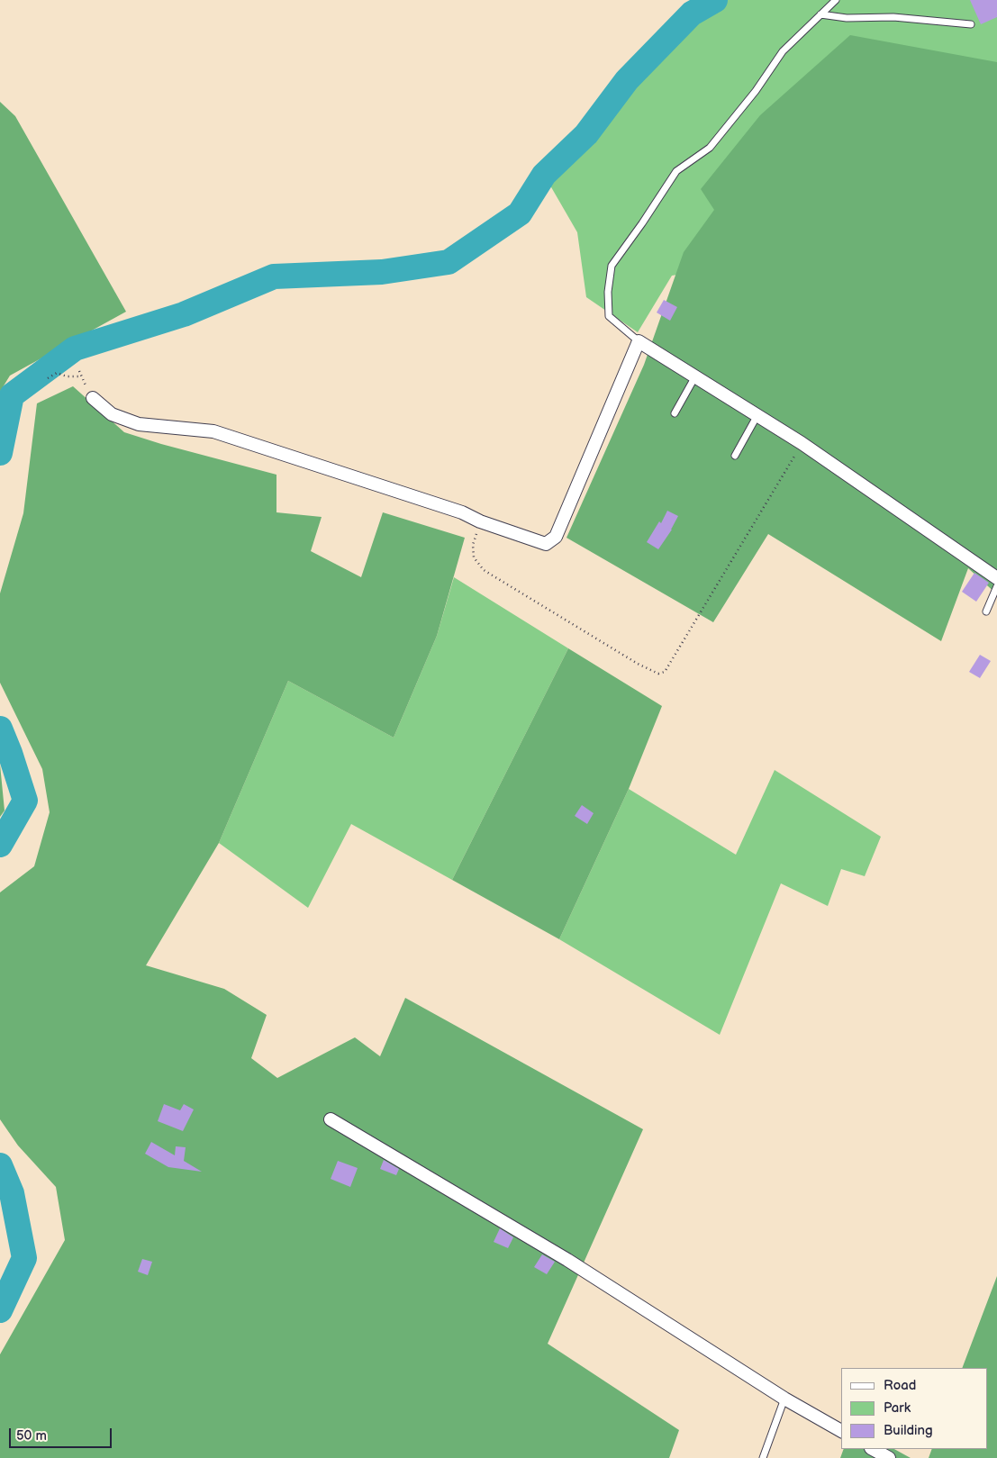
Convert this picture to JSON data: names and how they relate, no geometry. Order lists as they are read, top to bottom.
{
  "legend": ["Road", "Park", "Building"],
  "scale_bar": "50 m"
}
